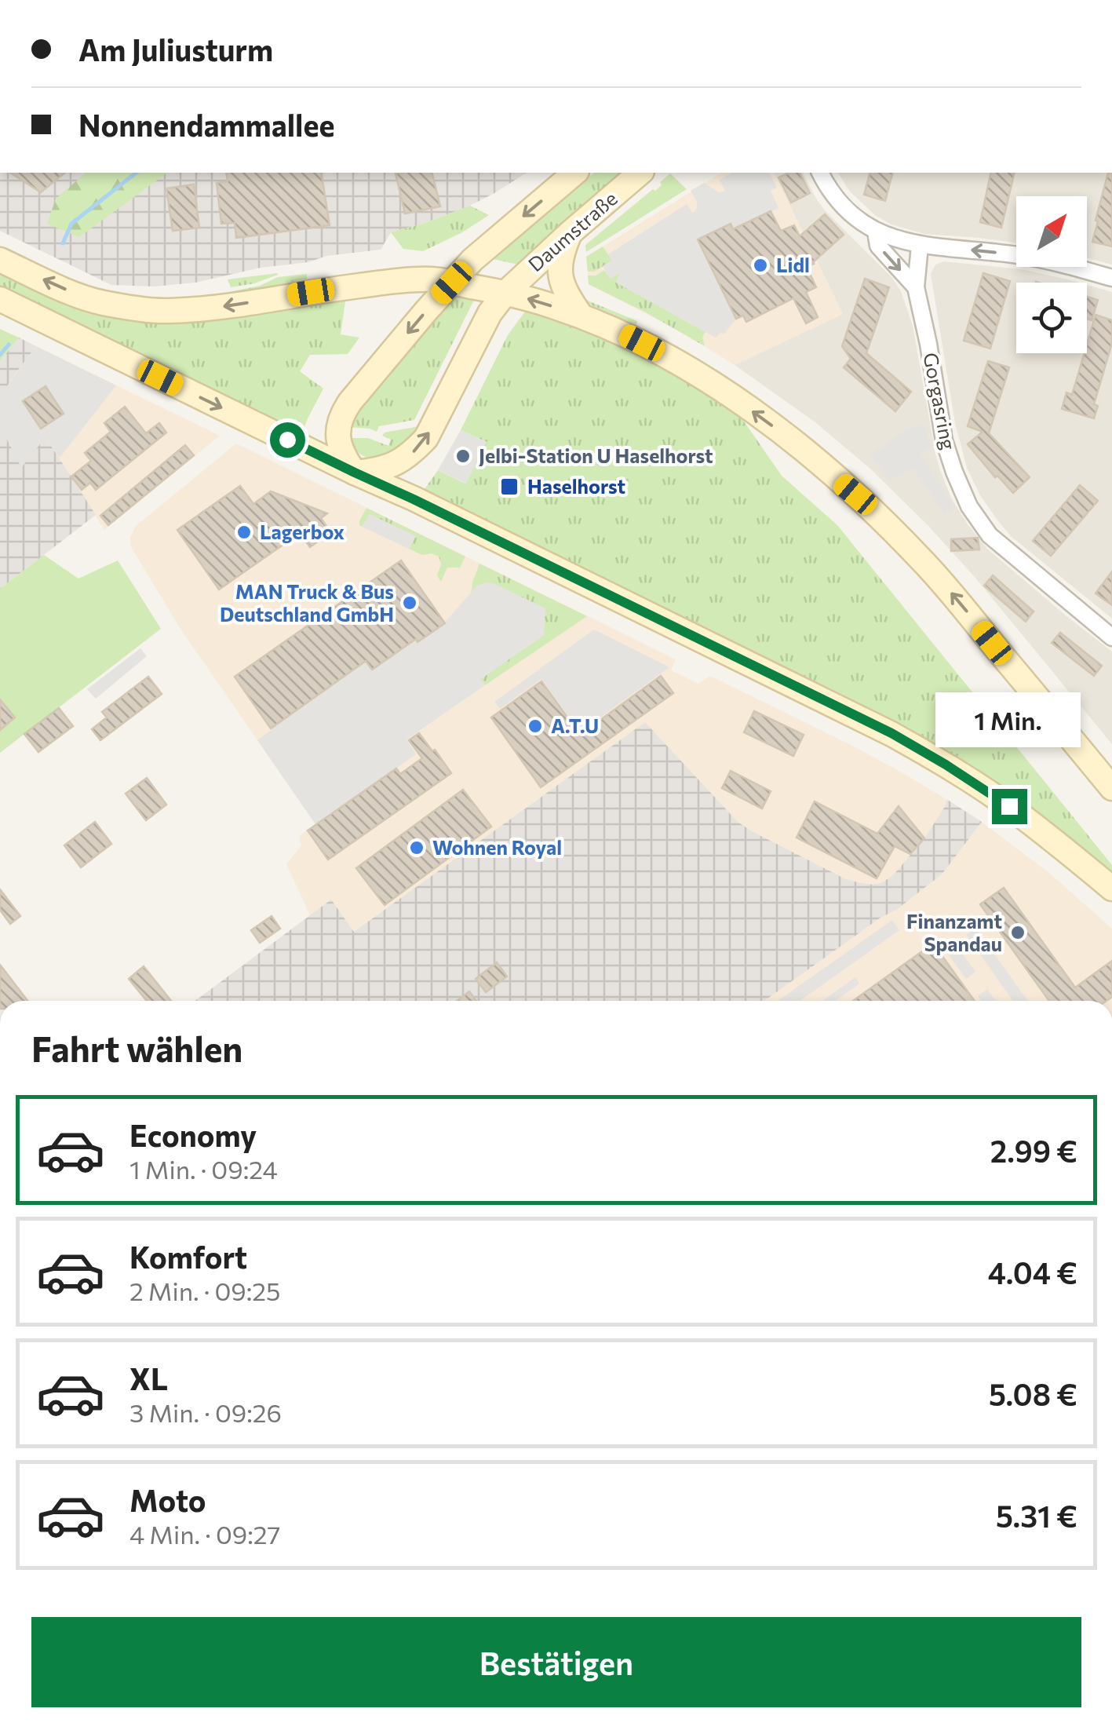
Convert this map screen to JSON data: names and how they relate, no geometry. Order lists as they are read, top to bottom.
{
  "streets": {
    "main road": ["Daumstraße"],
    "street": ["Gorgasring"]
  },
  "one_way": ["Daumstraße"],
  "places": {
    "other": [
      "Lidl",
      "Jelbi-Station U Haselhorst",
      "Lagerbox",
      "MAN Truck & Bus Deutschland GmbH",
      "A.T.U",
      "Wohnen Royal",
      "Finanzamt Spandau"
    ],
    "transit": ["Haselhorst"]
  },
  "north": "top right",
  "page": {
    "banner": ["Am Juliusturm", "Nonnendammallee"],
    "bubble": "1 Min.",
    "heading": "Fahrt wählen",
    "list": [
      {
        "name": "Economy",
        "note": "1 Min. · 09:24",
        "value": "2.99 €"
      },
      {
        "name": "Komfort",
        "note": "2 Min. · 09:25",
        "value": "4.04 €"
      },
      {
        "name": "XL",
        "note": "3 Min. · 09:26",
        "value": "5.08 €"
      },
      {
        "name": "Moto",
        "note": "4 Min. · 09:27",
        "value": "5.31 €"
      }
    ],
    "buttons": "Bestätigen"
  }
}
